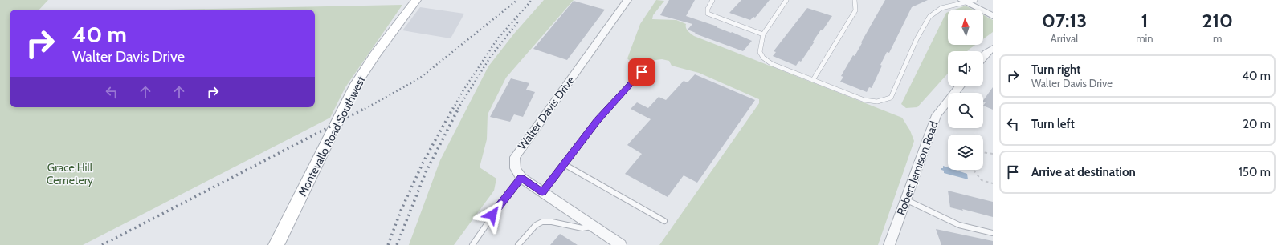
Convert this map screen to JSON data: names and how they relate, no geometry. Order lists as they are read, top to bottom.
{
  "streets": {
    "main road": ["Montevallo Road Southwest"],
    "street": ["Walter Davis Drive", "Robert Jemison Road"]
  },
  "parks": ["Grace Hill Cemetery"],
  "north": "top",
  "page": {
    "eta": [
      "07:13",
      "Arrival",
      "1",
      "min",
      "210",
      "m"
    ],
    "turn": ["40 m", "Walter Davis Drive"],
    "list": [
      {
        "name": "Turn right",
        "note": "Walter Davis Drive",
        "value": "40 m"
      },
      {
        "name": "Turn left",
        "value": "20 m"
      },
      {
        "name": "Arrive at destination",
        "value": "150 m"
      }
    ]
  }
}
